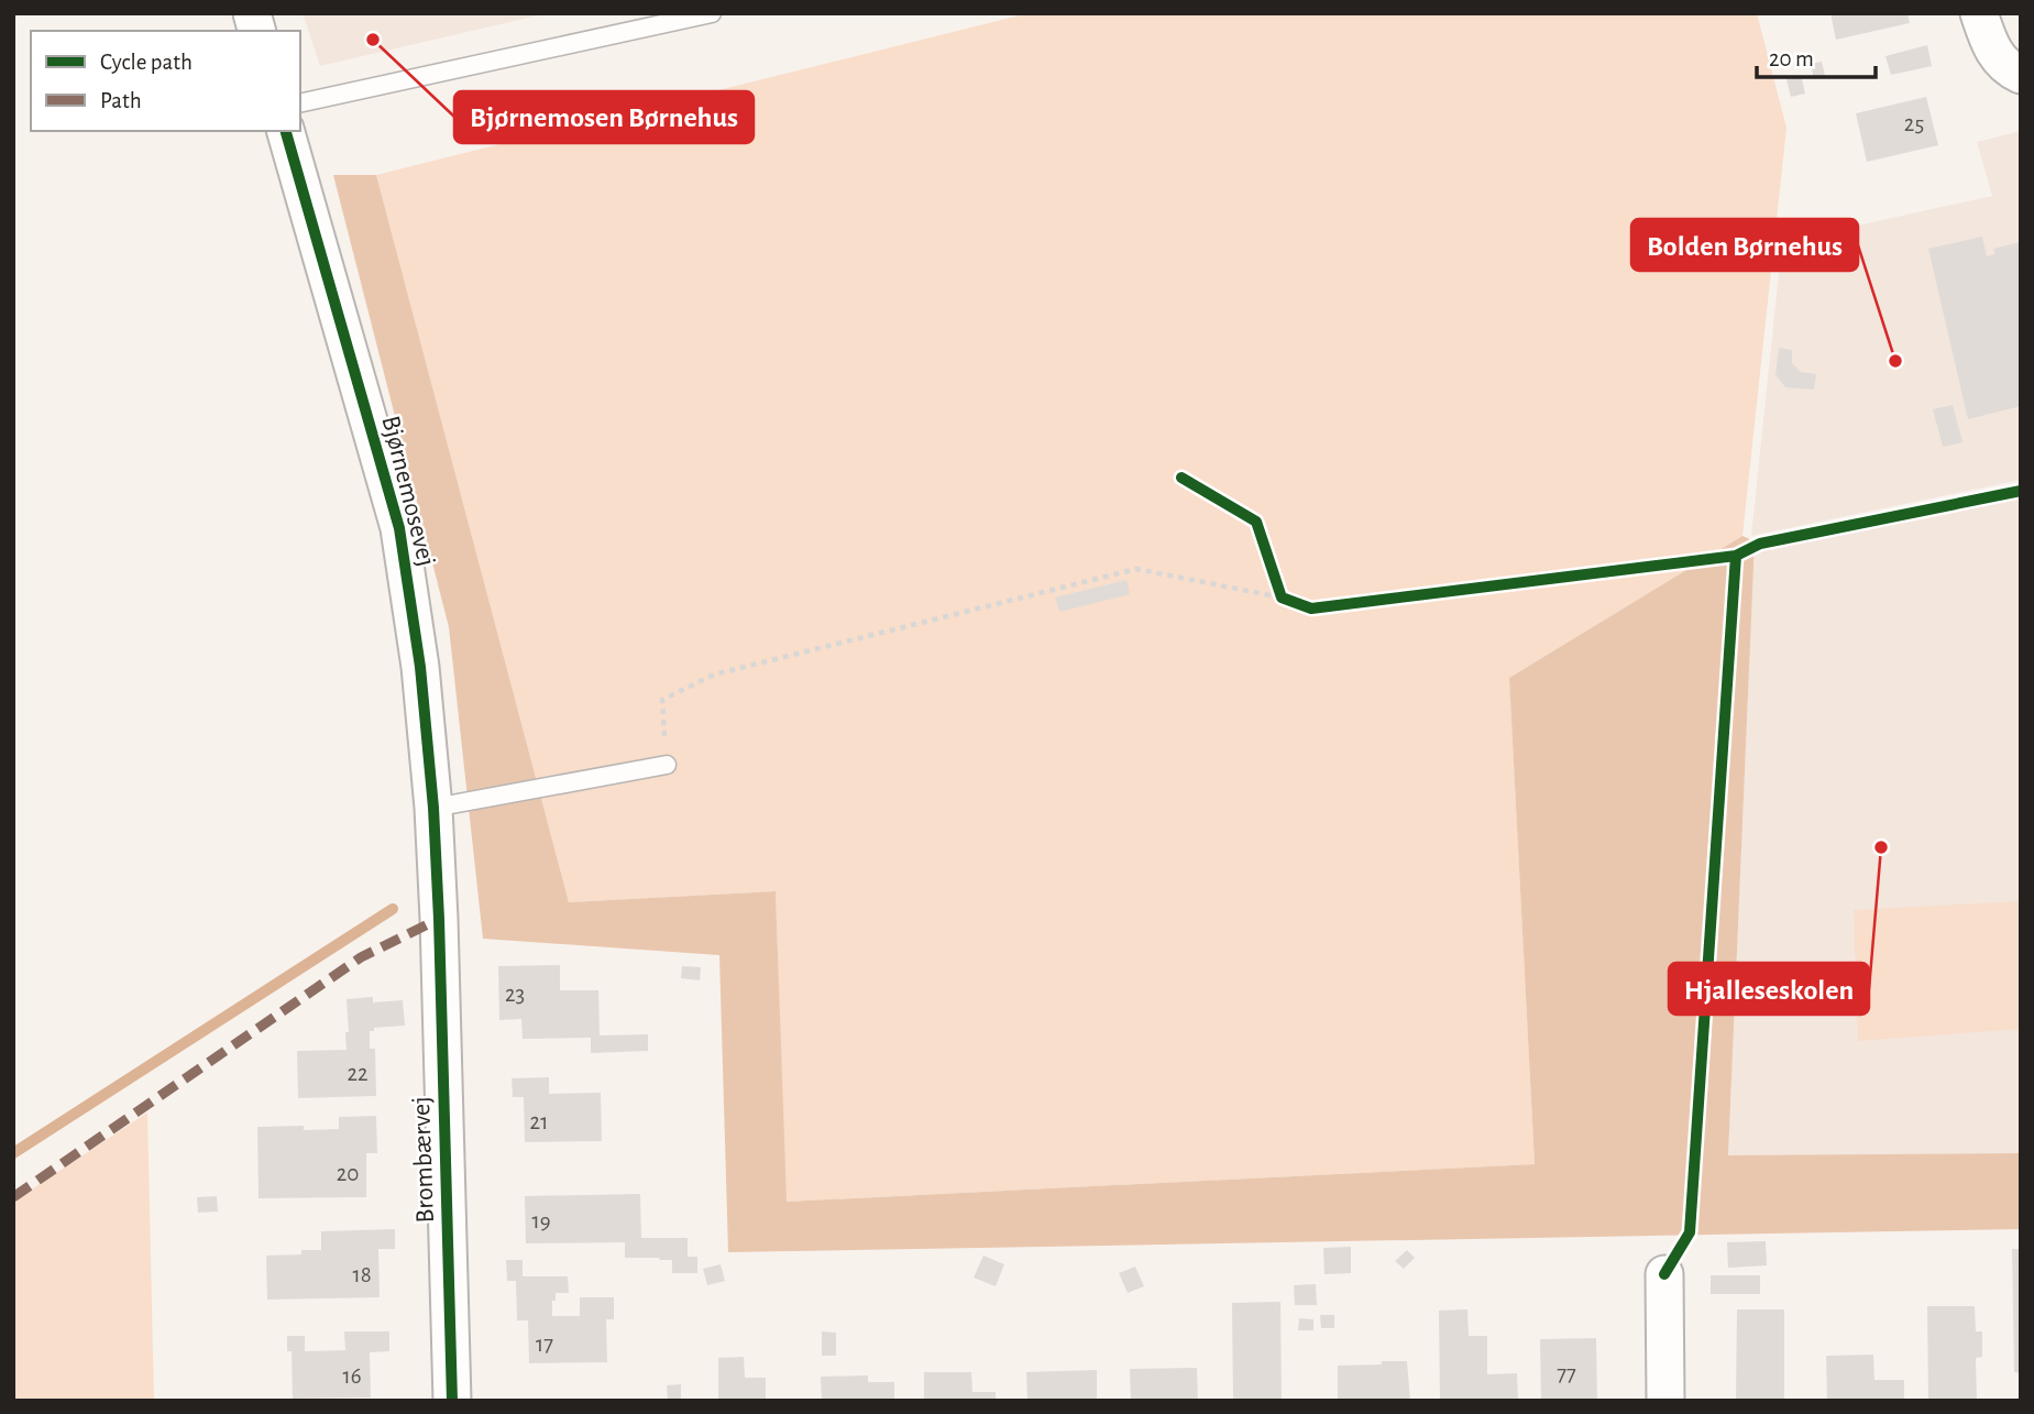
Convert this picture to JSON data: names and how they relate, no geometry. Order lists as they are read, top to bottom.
{
  "streets": {
    "street": ["Bjørnemosevej", "Brombærvej"]
  },
  "crossings": [
    ["Bjørnemosevej", "Brombærvej"]
  ],
  "places": ["Bjørnemosen Børnehus", "Bolden Børnehus", "Hjalleseskolen"],
  "house_numbers": [
    "25",
    "23",
    "22",
    "21",
    "20",
    "19",
    "18",
    "17",
    "77",
    "16"
  ],
  "legend": ["Cycle path", "Path"],
  "scale_bar": "20 m"
}
